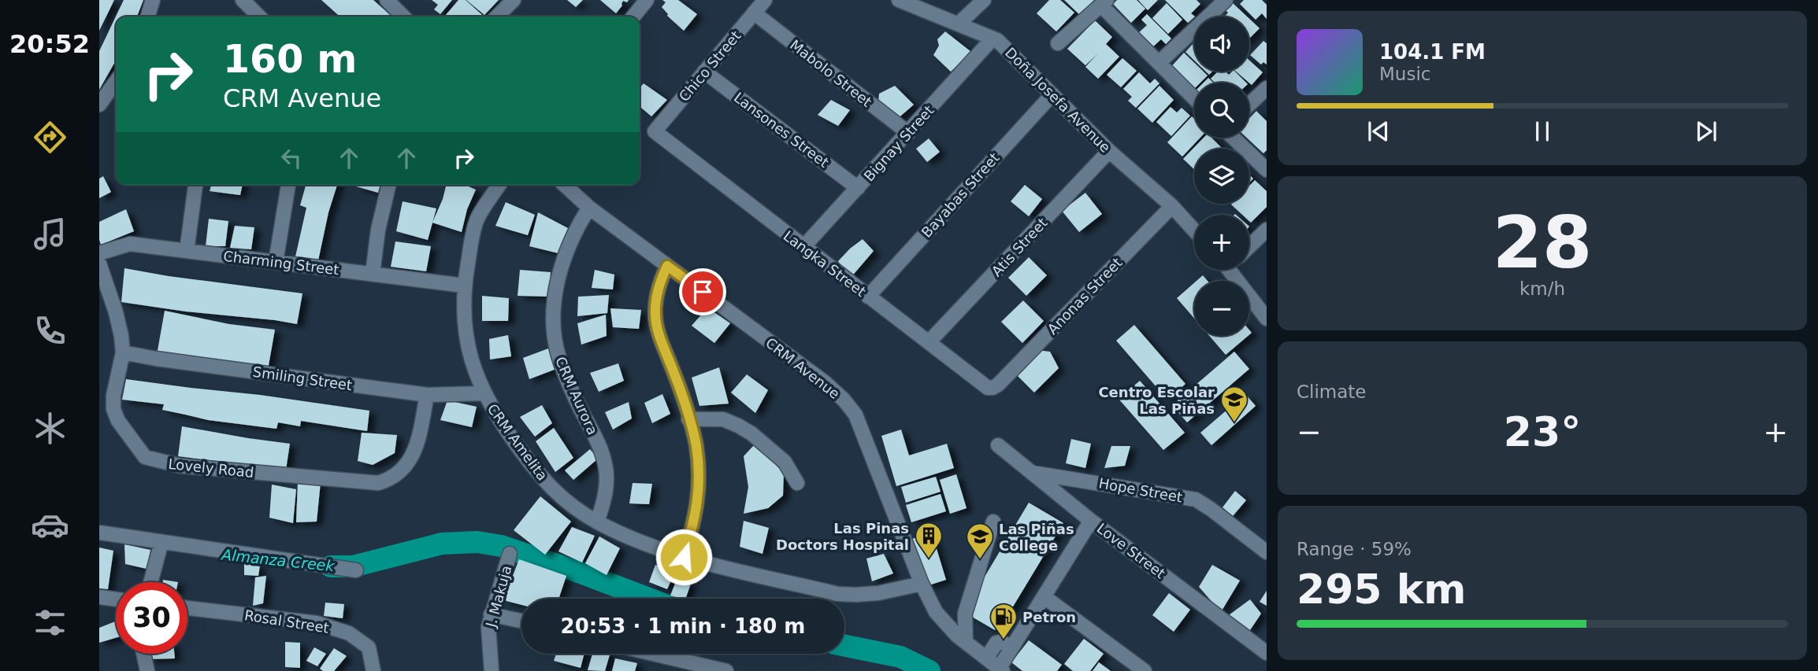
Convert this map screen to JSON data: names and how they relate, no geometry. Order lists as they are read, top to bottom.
{
  "streets": {
    "street": [
      "Chico Street",
      "Mabolo Street",
      "Doña Josefa Avenue",
      "Lansones Street",
      "Bignay Street",
      "Bayabas Street",
      "Atis Street",
      "Charming Street",
      "Langka Street",
      "Anonas Street",
      "CRM Avenue",
      "Smiling Street",
      "CRM Aurora",
      "CRM Amelita",
      "Lovely Road",
      "Hope Street",
      "Love Street",
      "J. Makuja",
      "Rosal Street"
    ]
  },
  "crossings": [
    ["Chico Street", "Mabolo Street"],
    ["Chico Street", "Lansones Street"],
    ["Chico Street", "Langka Street"],
    ["Mabolo Street", "Bignay Street"],
    ["Doña Josefa Avenue", "Bignay Street"],
    ["Doña Josefa Avenue", "Bayabas Street"],
    ["Doña Josefa Avenue", "Atis Street"],
    ["Doña Josefa Avenue", "Anonas Street"],
    ["Lansones Street", "Bignay Street"],
    ["Bignay Street", "Langka Street"],
    ["Bayabas Street", "Langka Street"],
    ["Atis Street", "Langka Street"],
    ["Charming Street", "CRM Amelita"],
    ["Langka Street", "Anonas Street"],
    ["CRM Avenue", "CRM Aurora"],
    ["CRM Avenue", "CRM Amelita"],
    ["Smiling Street", "CRM Amelita"],
    ["Smiling Street", "Lovely Road"],
    ["CRM Aurora", "CRM Amelita"],
    ["Hope Street", "Love Street"]
  ],
  "water": ["Almanza Creek"],
  "places": {
    "school or university": ["Centro Escolar Las Piñas", "Las Piñas College"],
    "building": ["Las Pinas Doctors Hospital"],
    "fuel station": ["Petron"]
  },
  "page": {
    "tabs": "20:52",
    "map_buttons": ["+", "−"],
    "turn": ["160 m", "CRM Avenue"],
    "song": ["104.1 FM", "Music"],
    "tile": [
      ["28", "km/h"],
      "Climate",
      ["Range · 59%", "295 km"]
    ],
    "heat": ["−", "23°", "+"],
    "limit": "30",
    "trip": "20:53 · 1 min · 180 m"
  }
}
